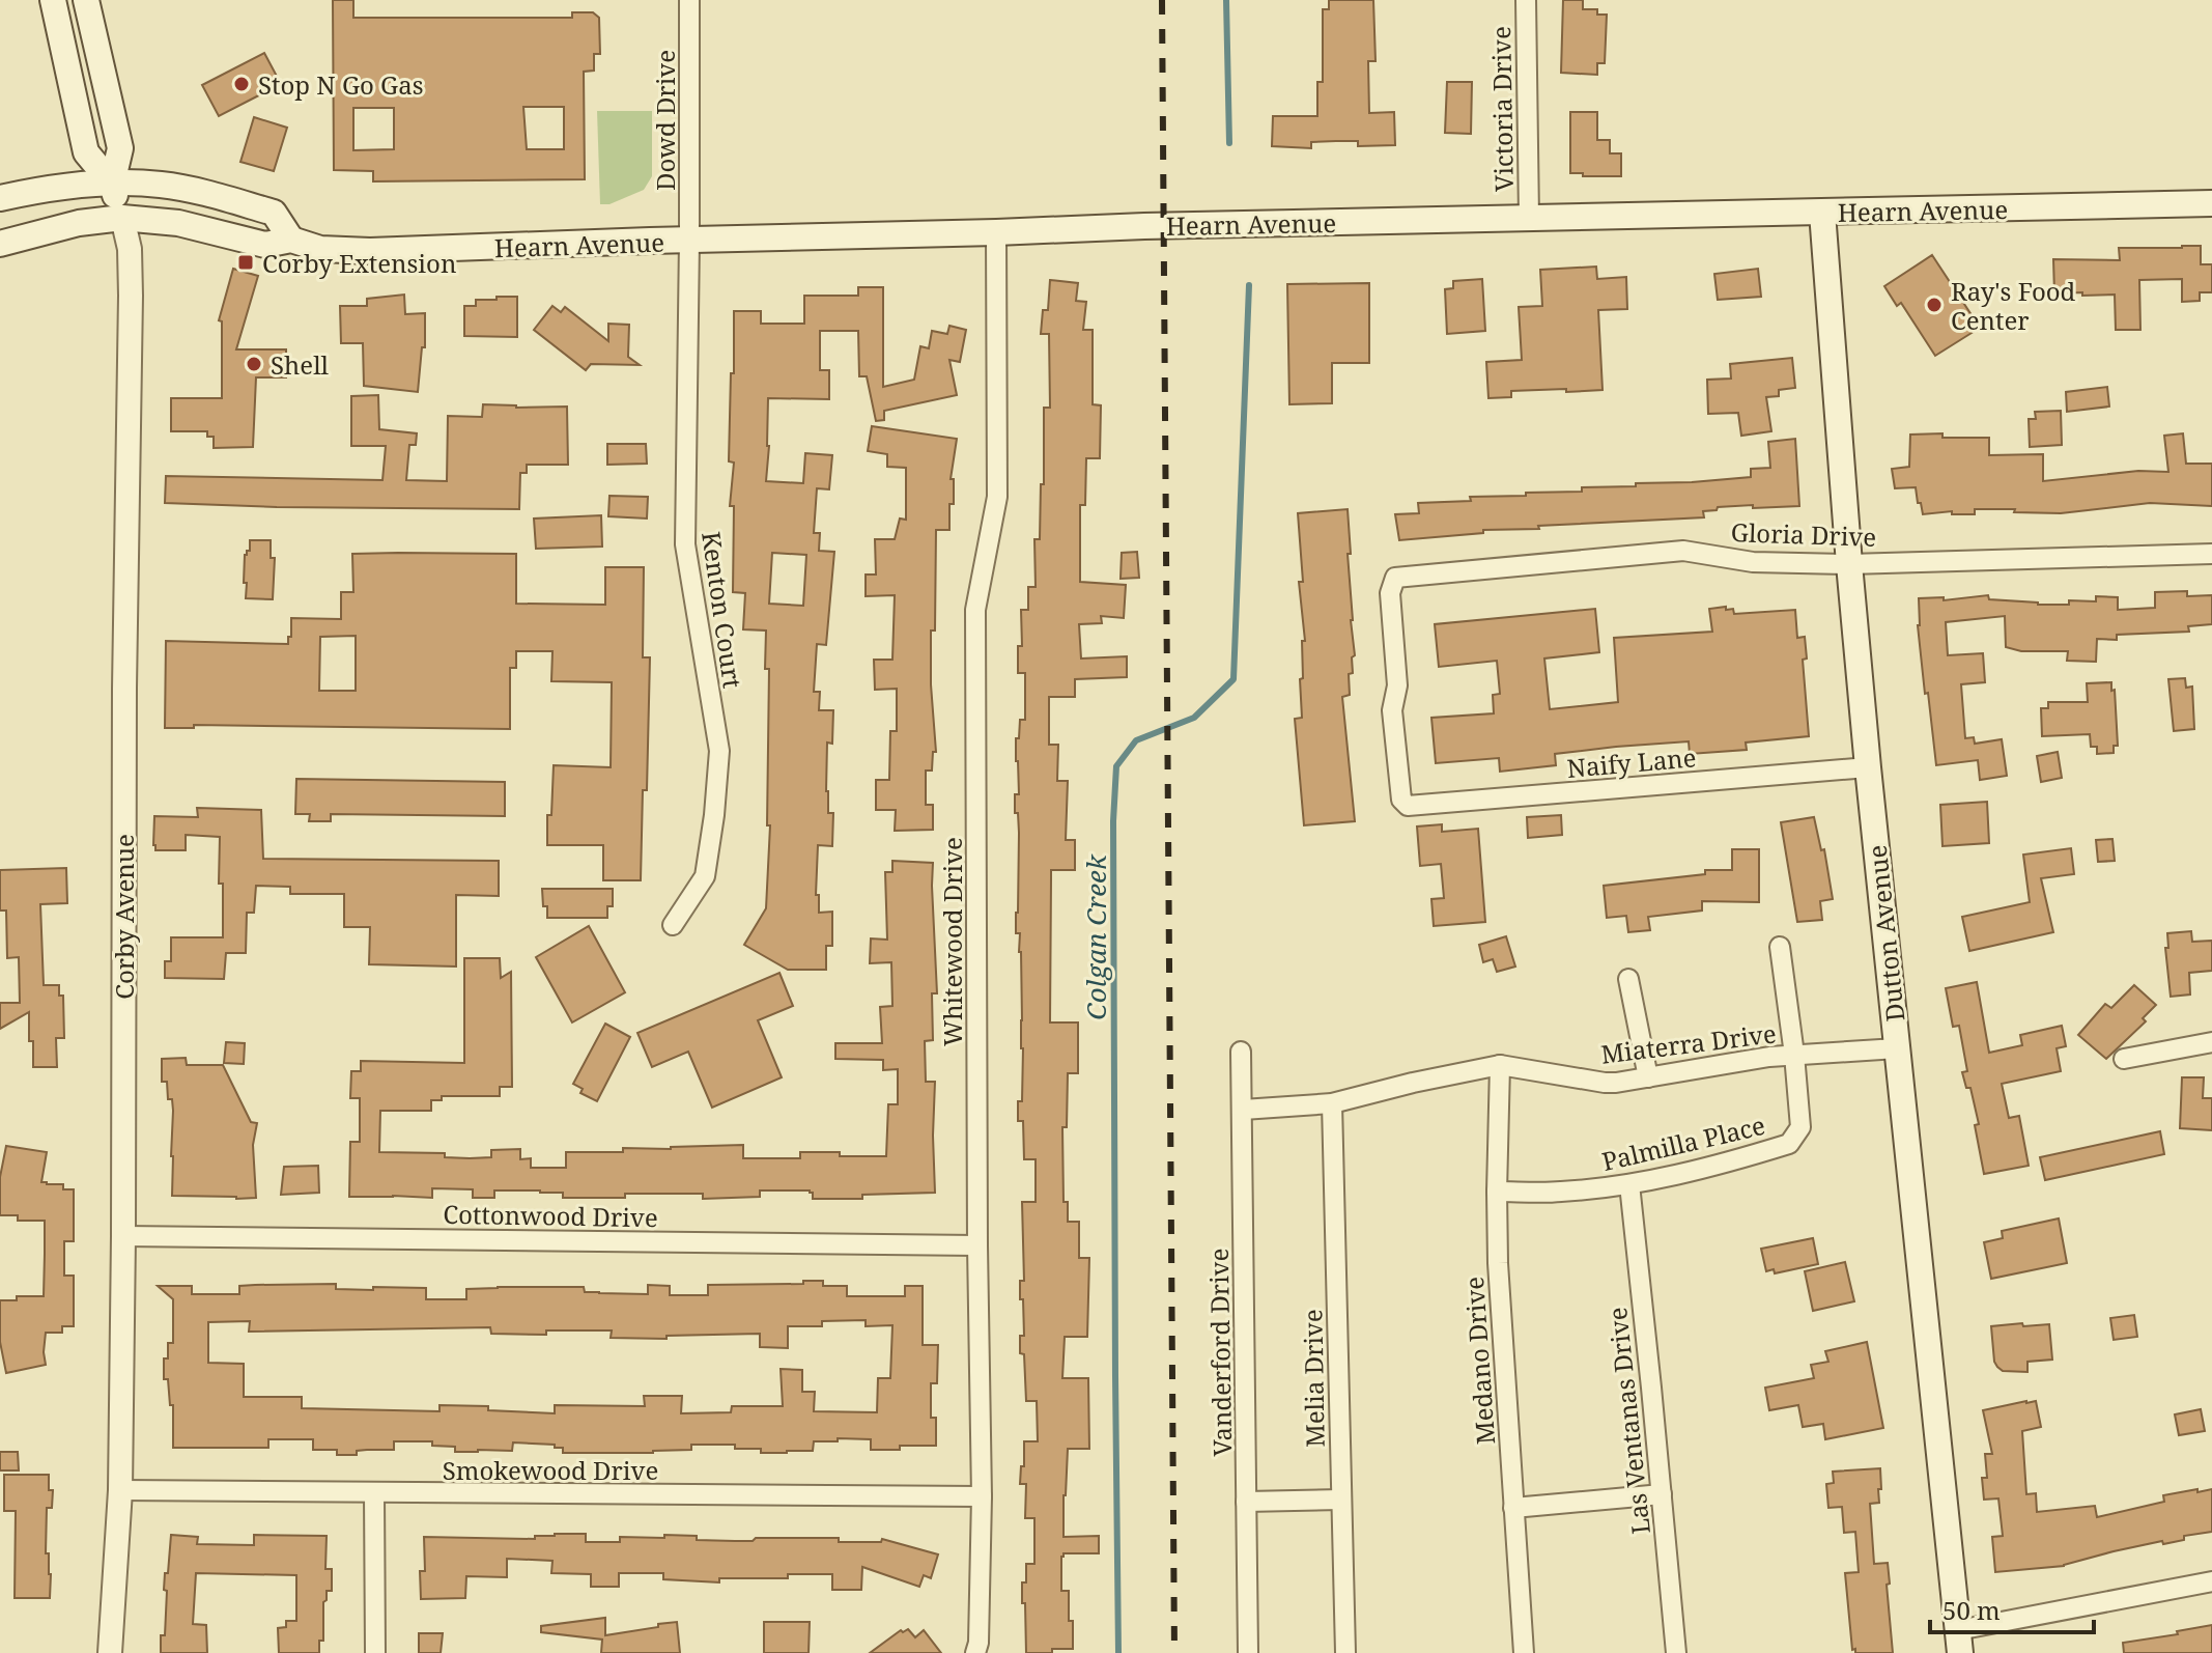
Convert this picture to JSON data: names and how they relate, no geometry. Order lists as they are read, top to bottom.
{
  "streets": {
    "main road": ["Hearn Avenue", "Corby Avenue", "Dutton Avenue"],
    "street": [
      "Victoria Drive",
      "Dowd Drive",
      "Gloria Drive",
      "Kenton Court",
      "Naify Lane",
      "Whitewood Drive",
      "Miaterra Drive",
      "Palmilla Place",
      "Cottonwood Drive",
      "Vanderford Drive",
      "Medano Drive",
      "Melia Drive",
      "Las Ventanas Drive",
      "Smokewood Drive"
    ]
  },
  "crossings": [
    ["Victoria Drive", "Hearn Avenue"],
    ["Dowd Drive", "Hearn Avenue"],
    ["Dowd Drive", "Kenton Court"],
    ["Hearn Avenue", "Kenton Court"],
    ["Hearn Avenue", "Corby Avenue"],
    ["Hearn Avenue", "Dutton Avenue"],
    ["Hearn Avenue", "Whitewood Drive"],
    ["Gloria Drive", "Naify Lane"],
    ["Gloria Drive", "Dutton Avenue"],
    ["Naify Lane", "Dutton Avenue"],
    ["Corby Avenue", "Cottonwood Drive"],
    ["Corby Avenue", "Smokewood Drive"],
    ["Dutton Avenue", "Miaterra Drive"],
    ["Whitewood Drive", "Cottonwood Drive"],
    ["Whitewood Drive", "Smokewood Drive"],
    ["Miaterra Drive", "Palmilla Place"],
    ["Miaterra Drive", "Vanderford Drive"],
    ["Miaterra Drive", "Medano Drive"],
    ["Miaterra Drive", "Melia Drive"],
    ["Palmilla Place", "Medano Drive"],
    ["Palmilla Place", "Las Ventanas Drive"]
  ],
  "water": ["Colgan Creek"],
  "places": {
    "other": ["Stop N Go Gas", "Ray's Food Center", "Shell"],
    "transit": ["Corby Extension"]
  },
  "scale_bar": "50 m"
}
